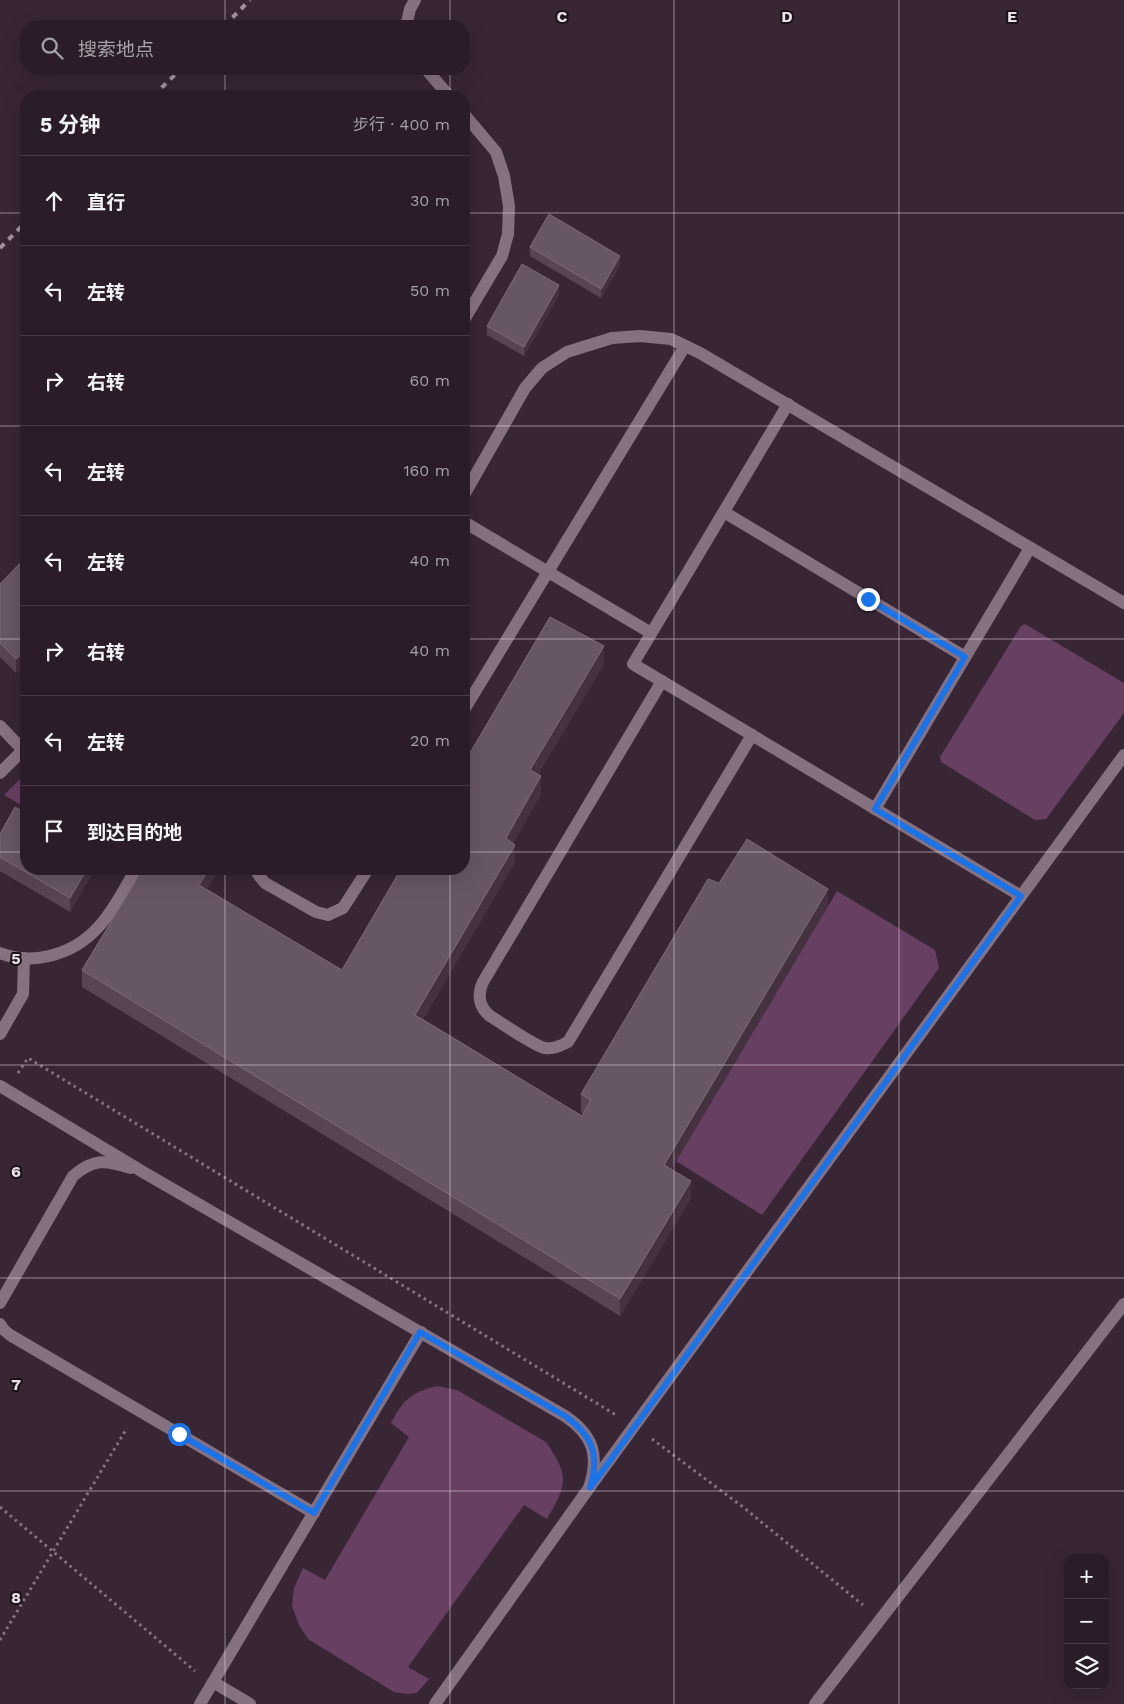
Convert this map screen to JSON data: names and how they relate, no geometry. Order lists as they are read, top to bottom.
{
  "page": {
    "search": "搜索地点",
    "heading": ["5 分钟", "步行 · 400 m"],
    "list": [
      ["直行", "30 m"],
      ["左转", "50 m"],
      ["右转", "60 m"],
      ["左转", "160 m"],
      ["左转", "40 m"],
      ["右转", "40 m"],
      ["左转", "20 m"],
      "到达目的地"
    ],
    "map_buttons": ["+", "−"]
  },
  "grid": {
    "columns": ["C", "D", "E"],
    "rows": [
      "5",
      "6",
      "7",
      "8"
    ]
  }
}
